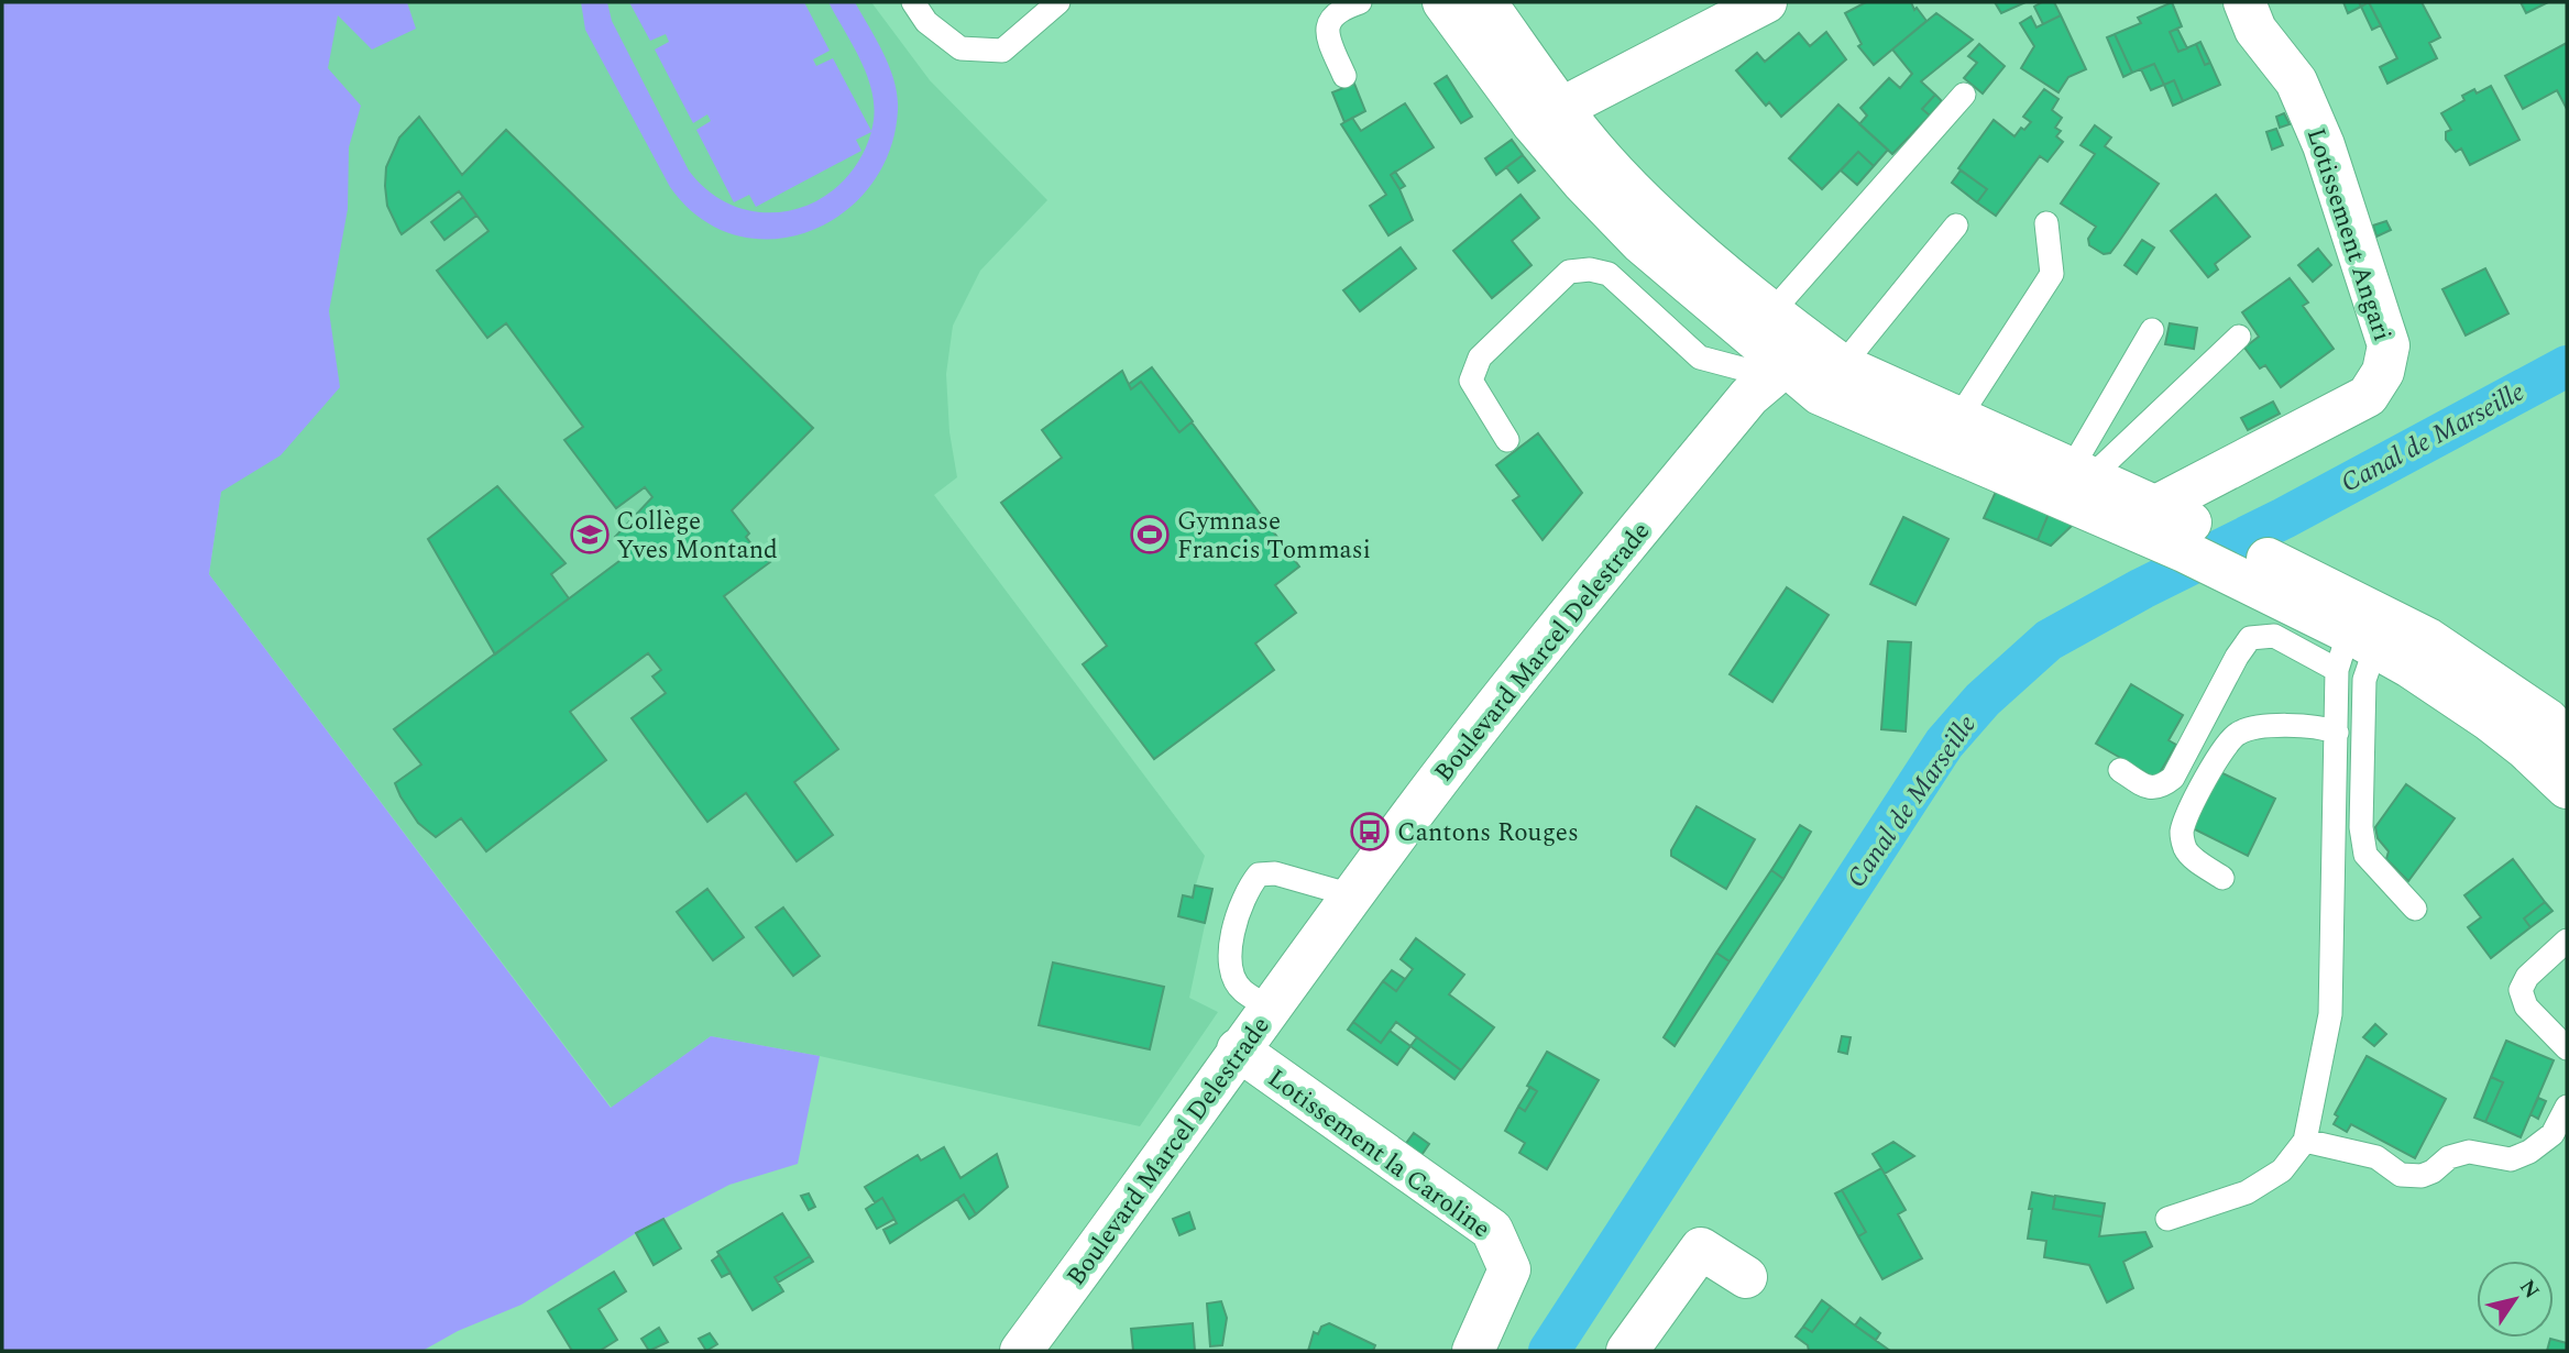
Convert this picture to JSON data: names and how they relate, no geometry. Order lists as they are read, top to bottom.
{
  "streets": {
    "street": ["Lotissement Angari", "Boulevard Marcel Delestrade", "Lotissement la Caroline"]
  },
  "crossings": [
    ["Boulevard Marcel Delestrade", "Lotissement la Caroline"]
  ],
  "water": ["Canal de Marseille"],
  "places": {
    "school or university": ["Collège Yves Montand"],
    "sports": ["Gymnase Francis Tommasi"],
    "bus stop": ["Cantons Rouges"]
  },
  "north": "top right"
}
